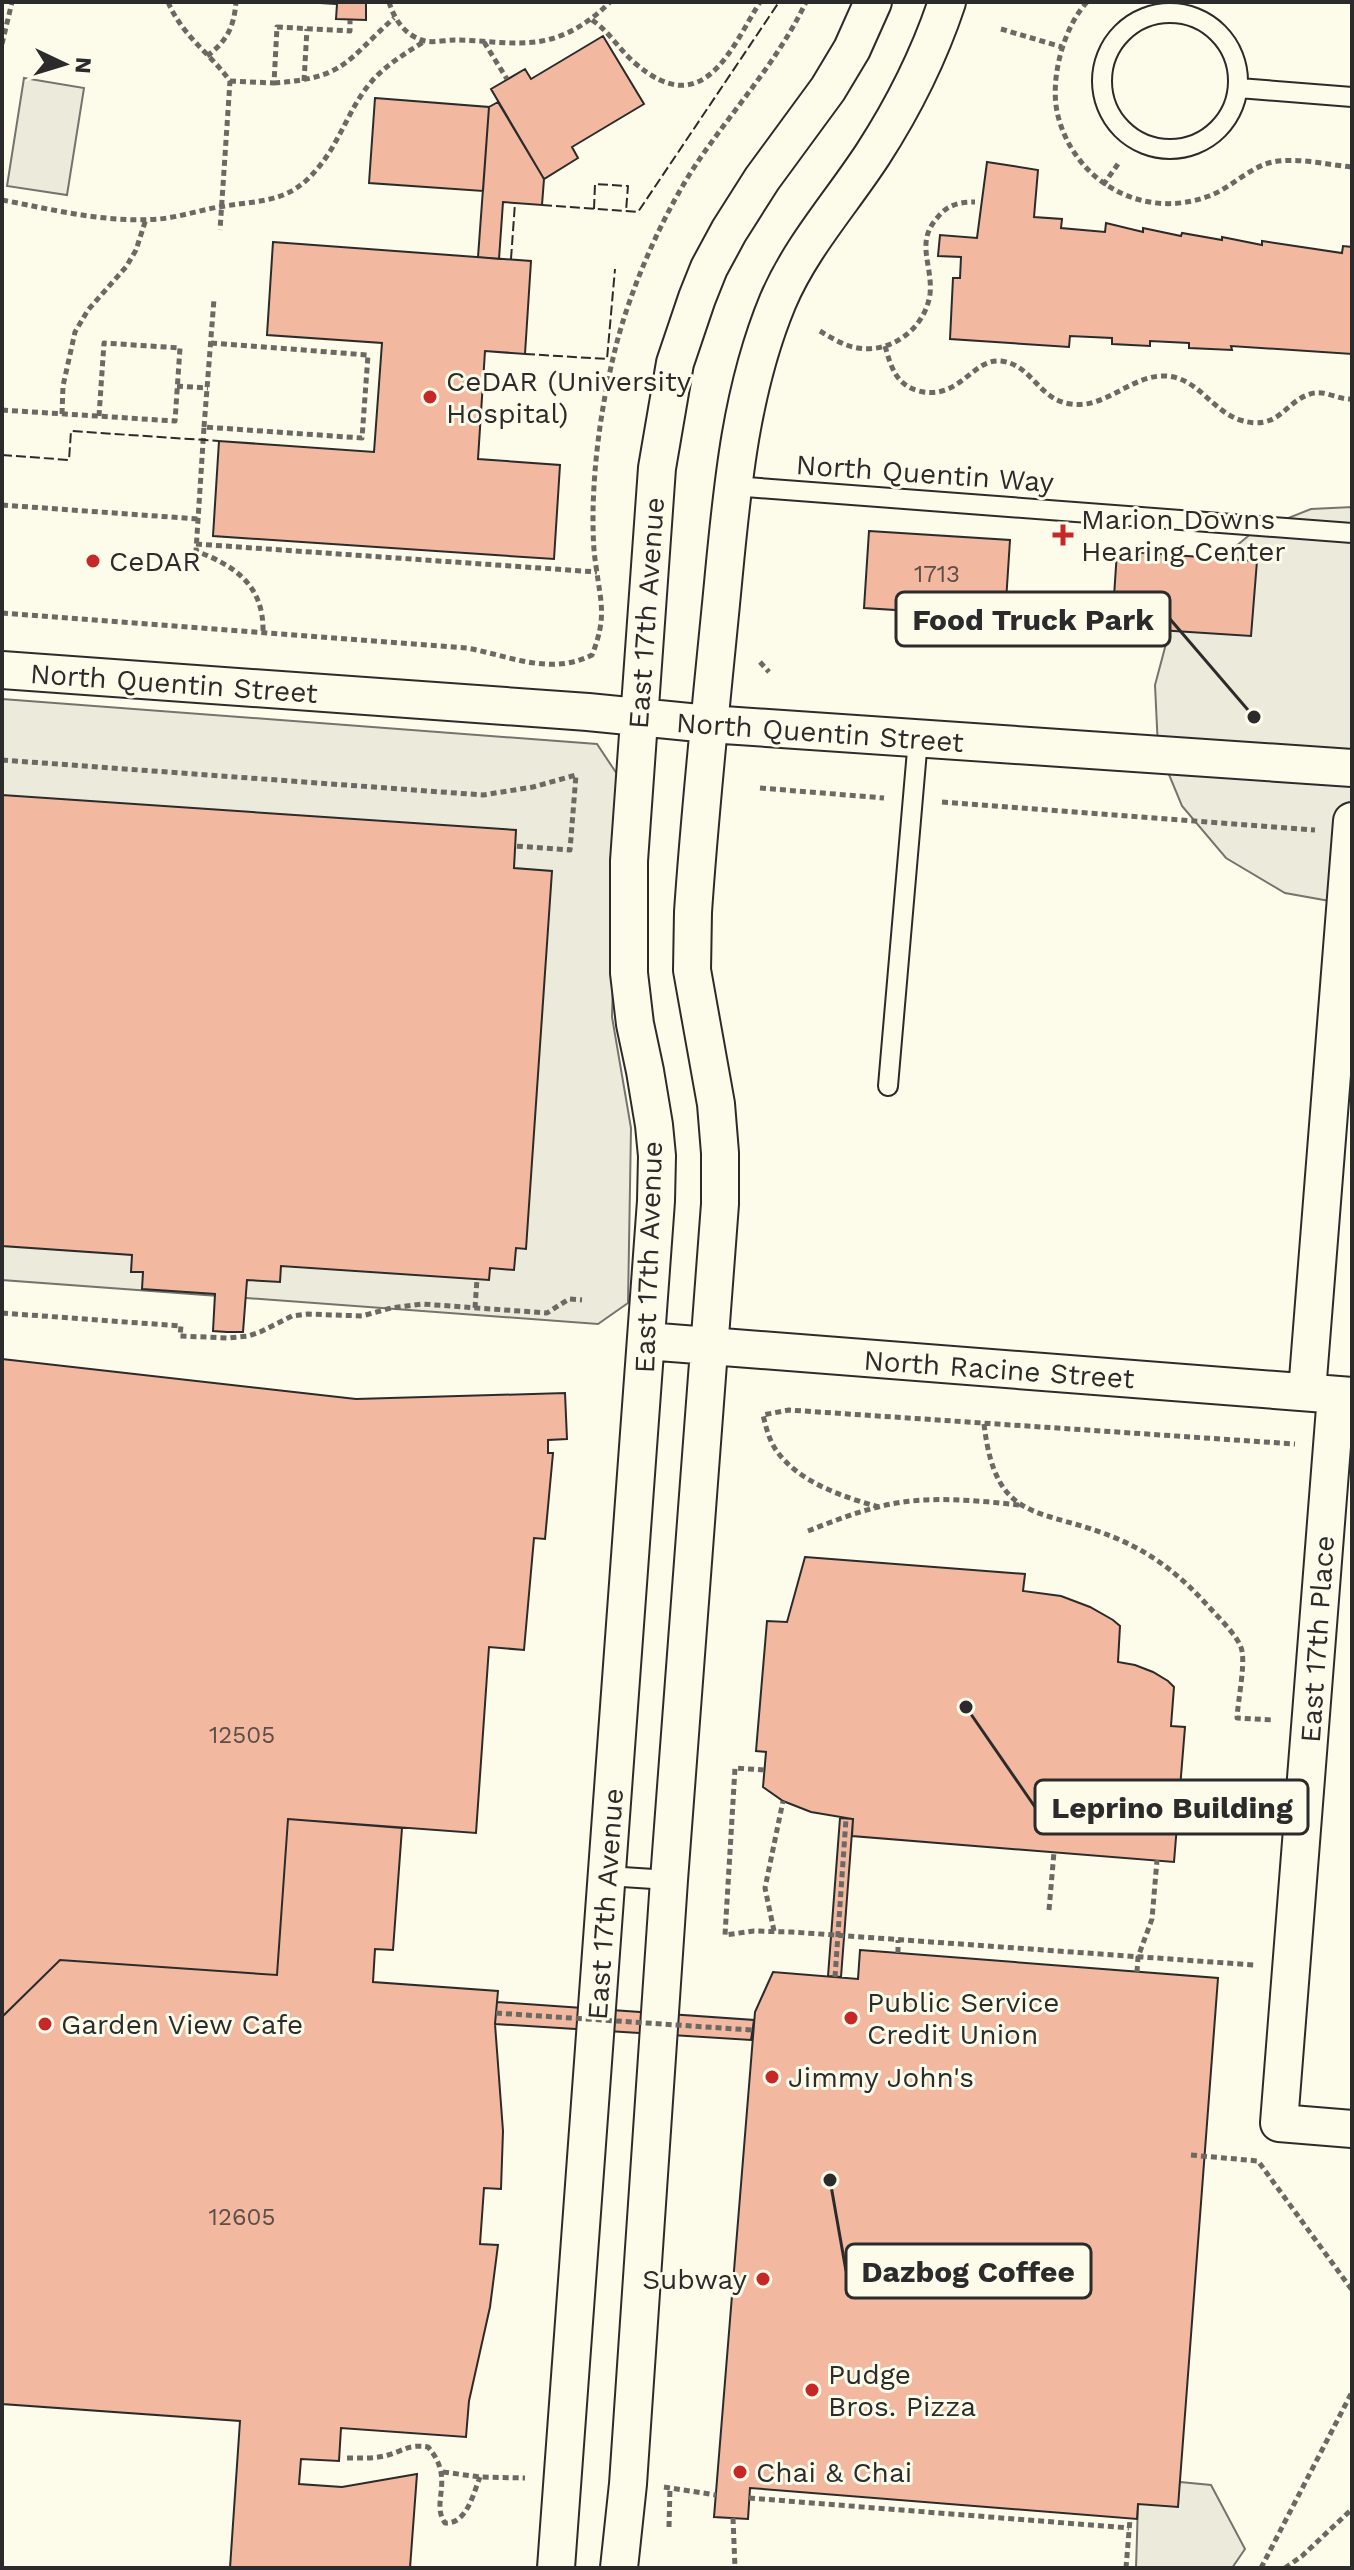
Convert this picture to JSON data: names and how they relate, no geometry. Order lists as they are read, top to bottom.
{
  "streets": {
    "street": [
      "East 17th Avenue",
      "North Quentin Street",
      "North Racine Street",
      "East 17th Place"
    ],
    "lane": ["North Quentin Way"]
  },
  "crossings": [
    ["East 17th Avenue", "North Quentin Street"],
    ["East 17th Avenue", "North Racine Street"],
    ["North Racine Street", "East 17th Place"]
  ],
  "places": {
    "other": [
      "CeDAR (University Hospital)",
      "CeDAR",
      "Food Truck Park",
      "Leprino Building",
      "Public Service Credit Union",
      "Garden View Cafe",
      "Jimmy John's",
      "Dazbog Coffee",
      "Subway",
      "Pudge Bros. Pizza",
      "Chai & Chai"
    ],
    "health": ["Marion Downs Hearing Center"]
  },
  "house_numbers": ["1713", "12505", "12605"],
  "north": "right"
}
